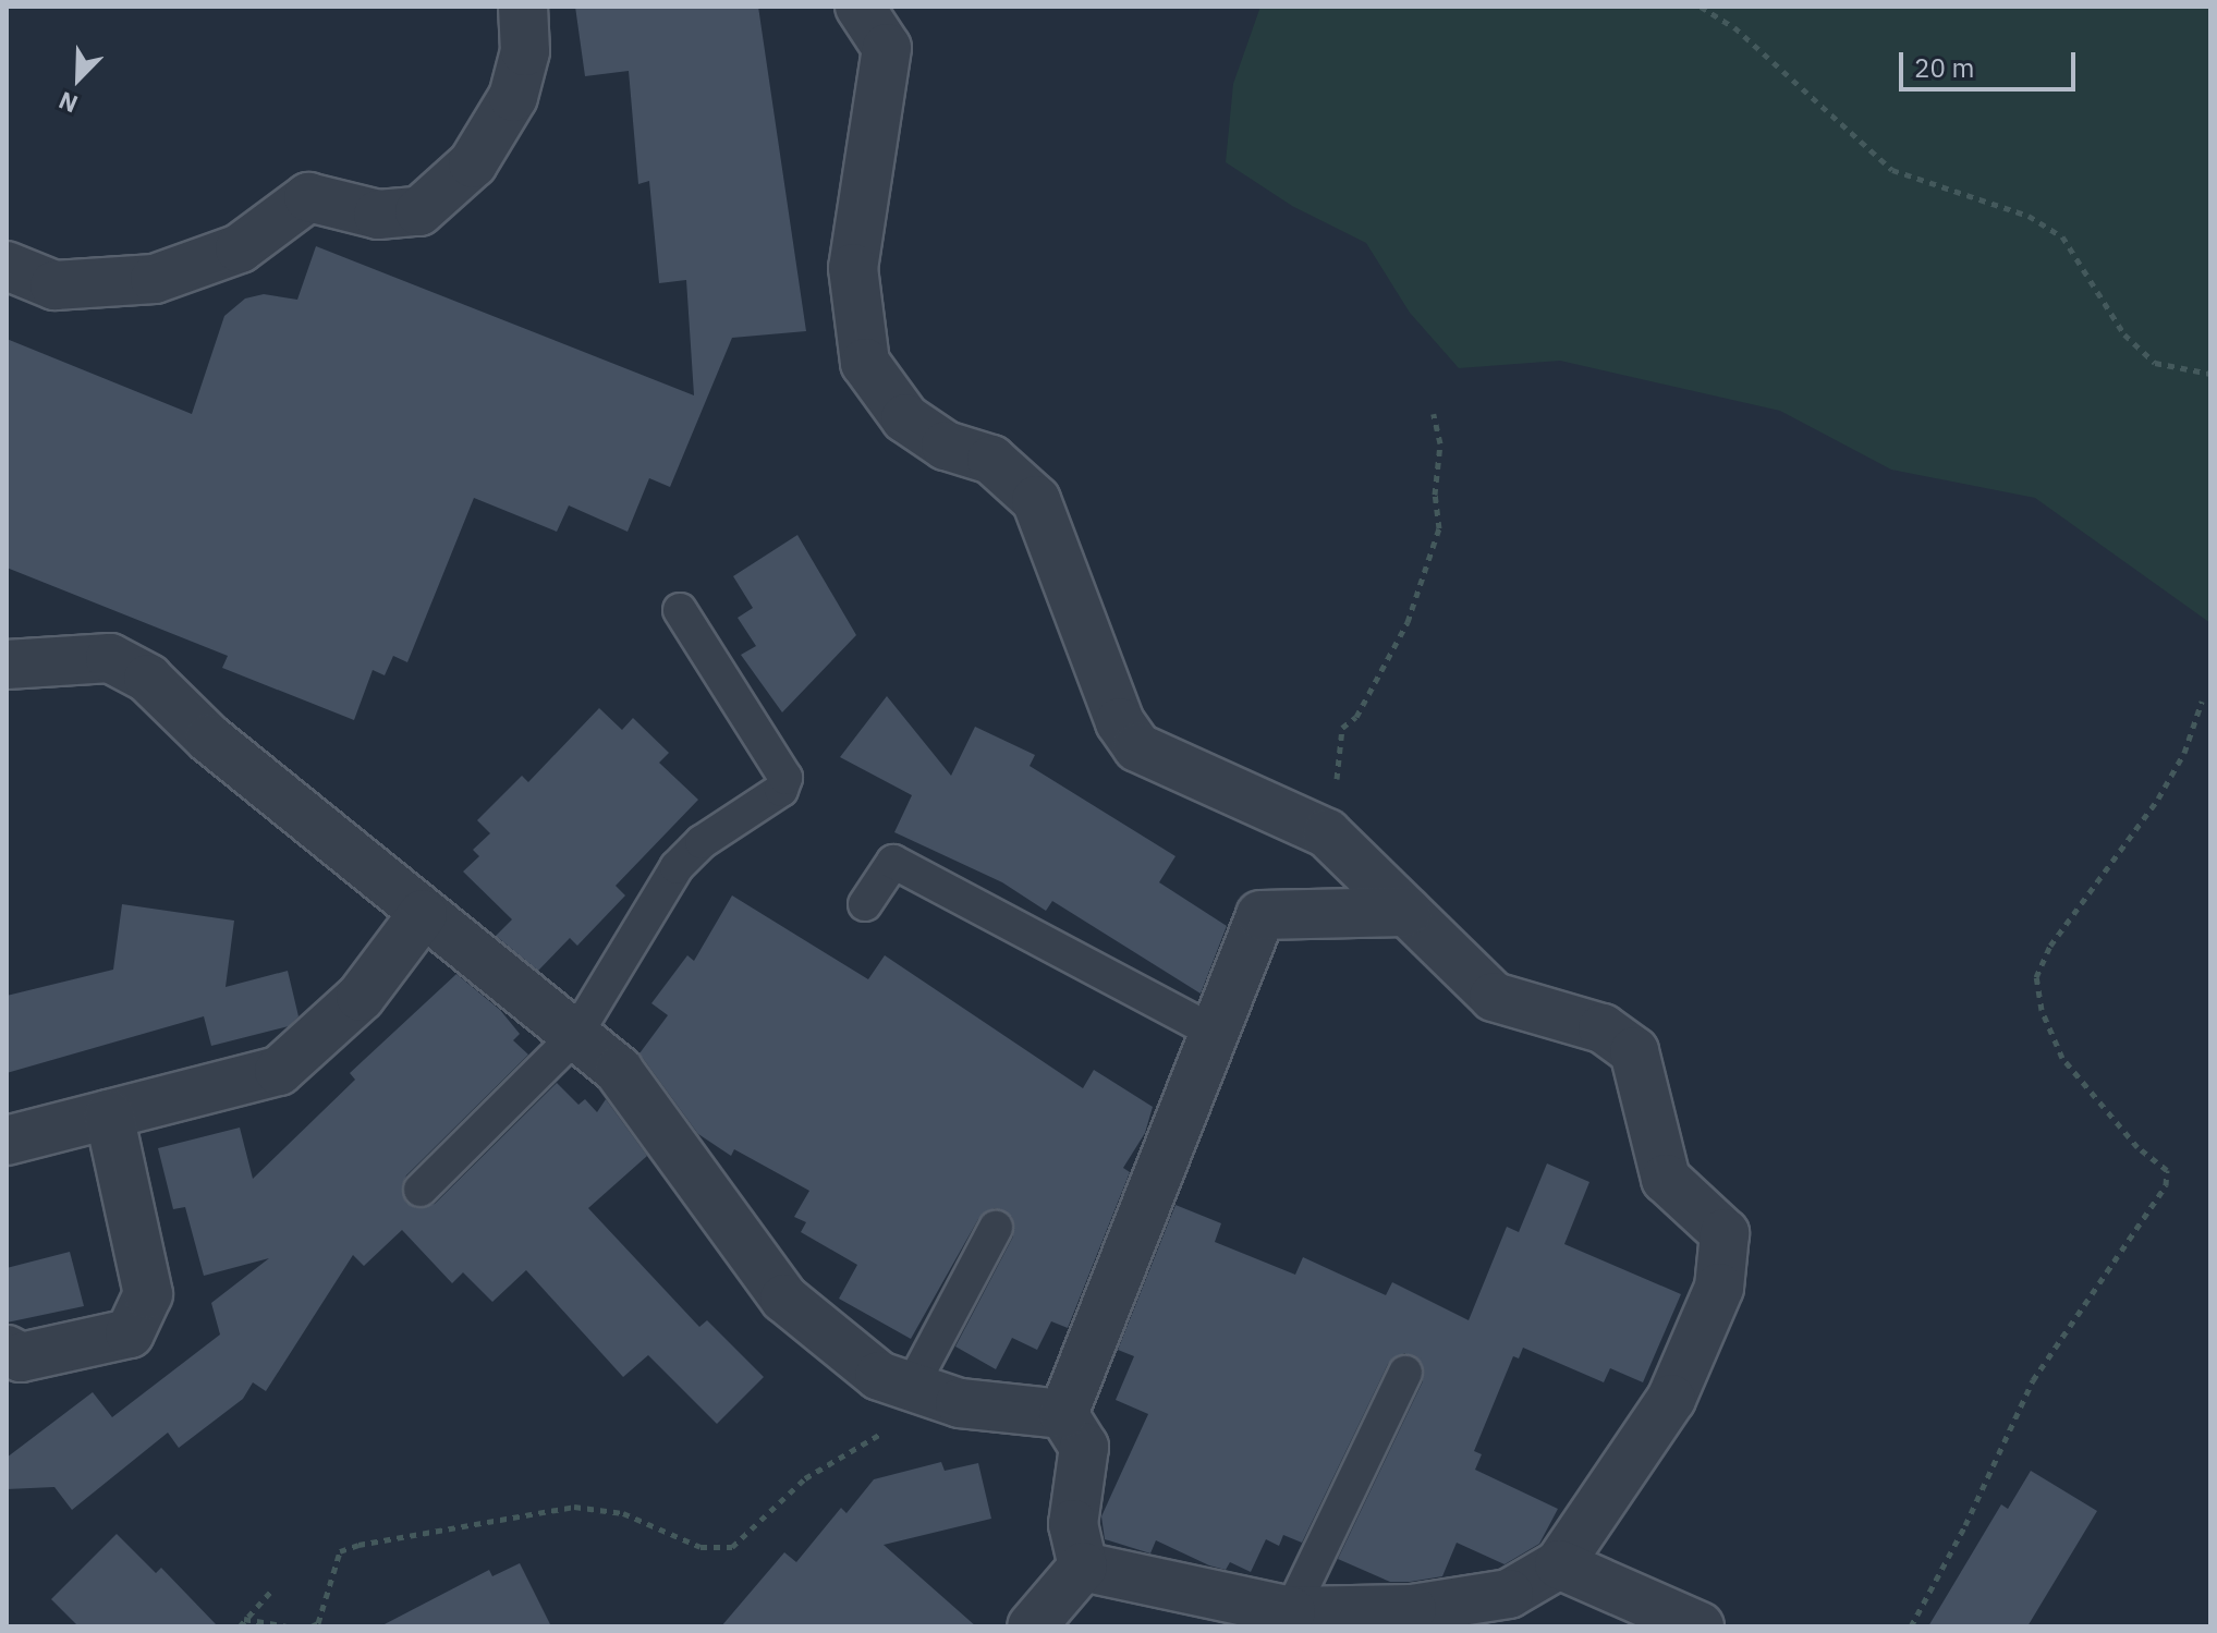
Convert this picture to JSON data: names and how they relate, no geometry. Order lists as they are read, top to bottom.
{
  "scale_bar": "20 m",
  "north": "bottom left"
}
